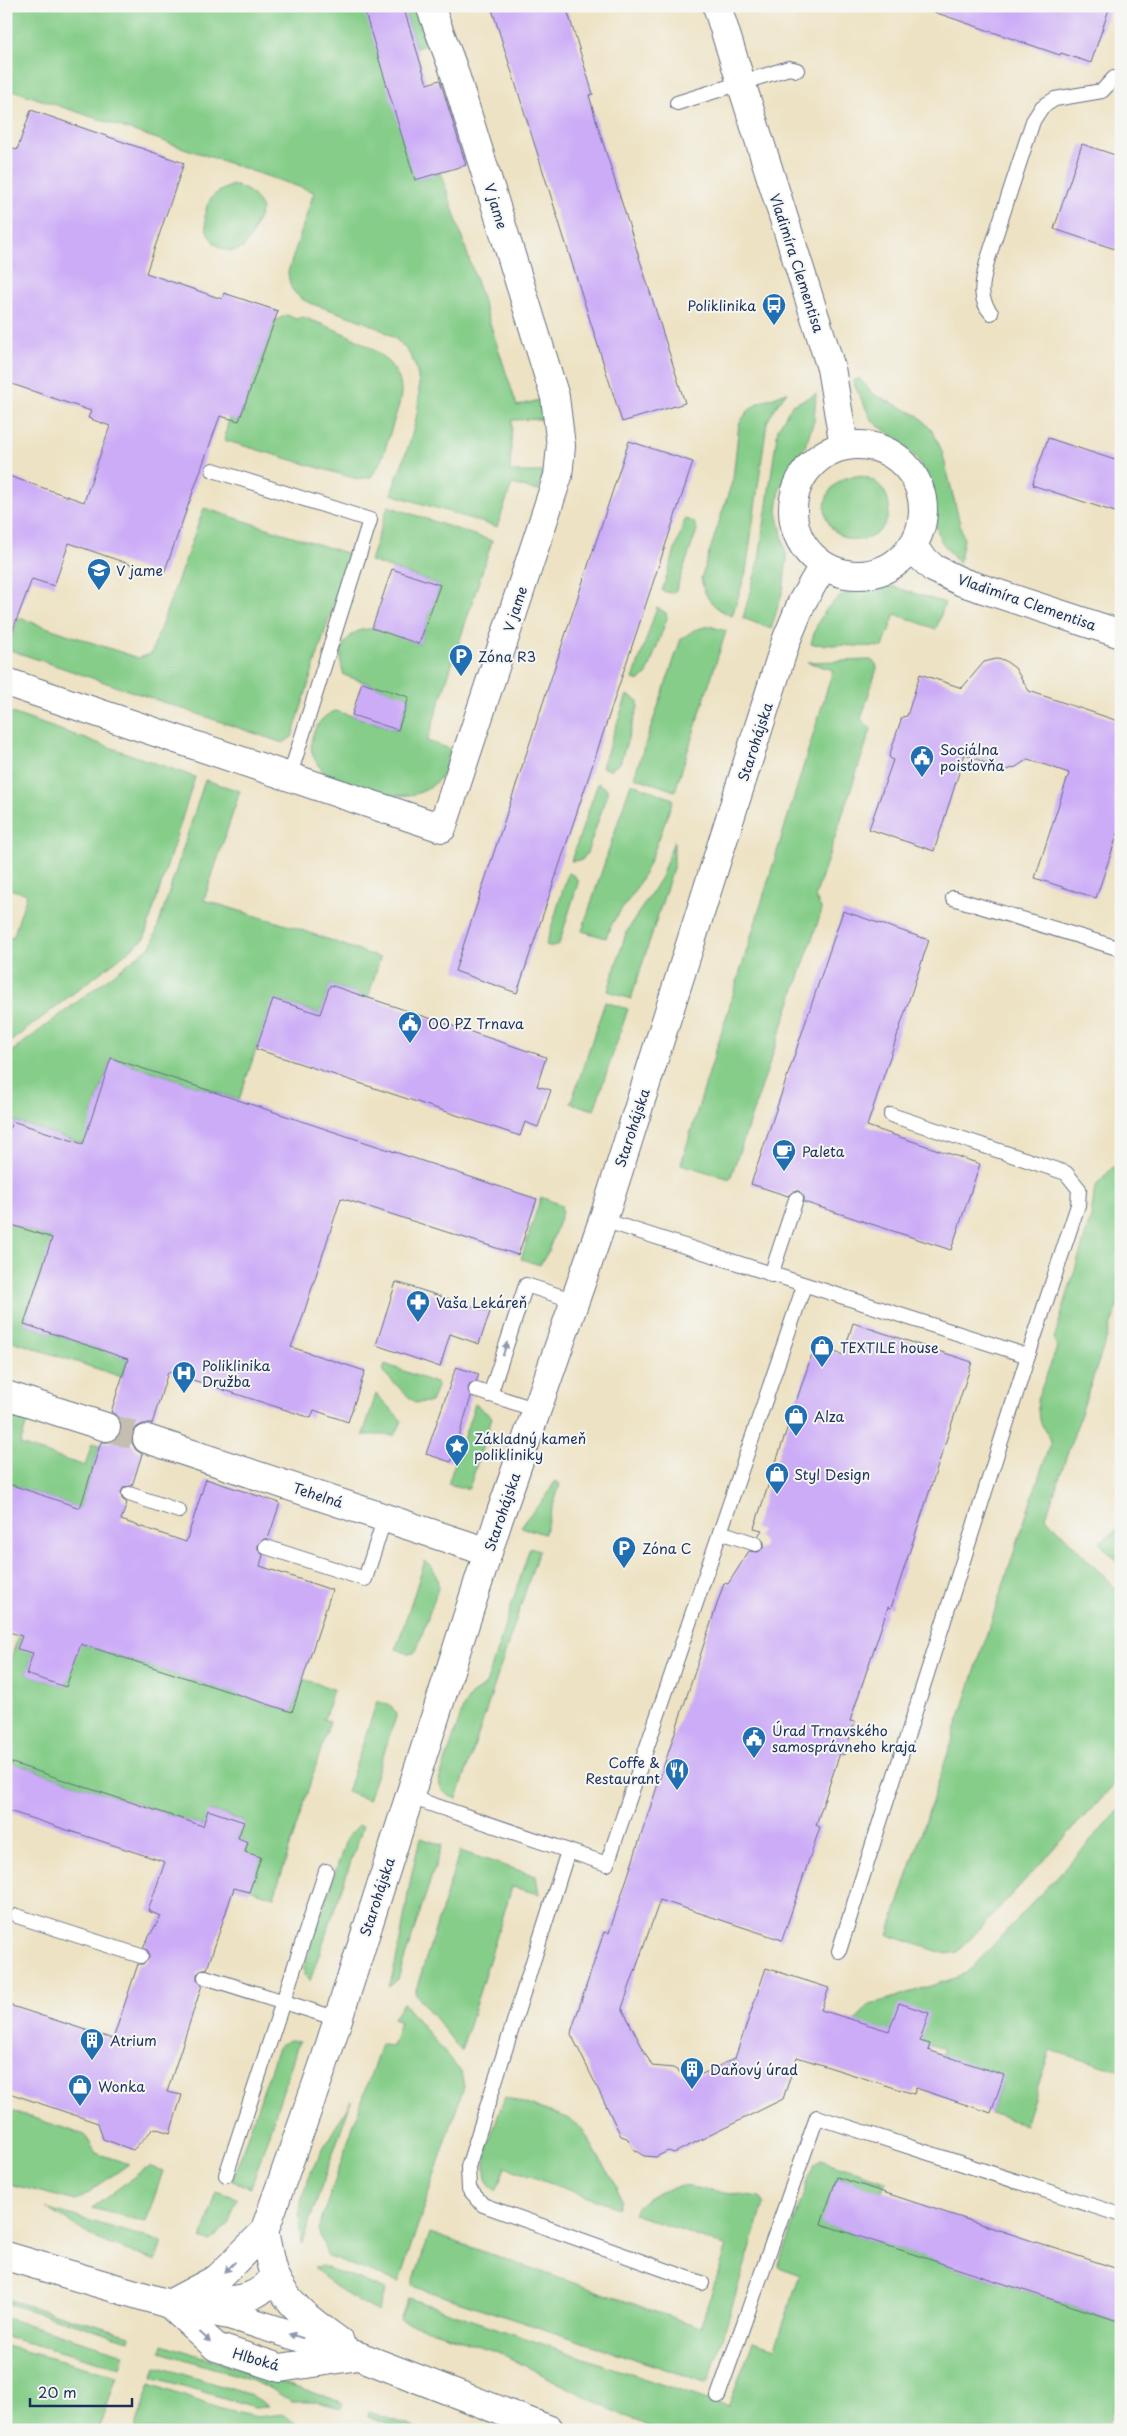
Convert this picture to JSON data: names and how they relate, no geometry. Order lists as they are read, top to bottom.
{
  "streets": {
    "street": [
      "V jame",
      "Vladimíra Clementisa",
      "Starohájska",
      "Tehelná",
      "Hlboká"
    ]
  },
  "crossings": [
    ["Vladimíra Clementisa", "Starohájska"],
    ["Starohájska", "Tehelná"],
    ["Starohájska", "Hlboká"]
  ],
  "places": {
    "bus stop": ["Poliklinika"],
    "school or university": ["V jame"],
    "parking": ["Zóna R3", "Zóna C"],
    "public building": ["Sociálna poisťovňa", "OO PZ Trnava", "Úrad Trnavského samosprávneho kraja"],
    "cafe": ["Paleta"],
    "pharmacy": ["Vaša Lekáreň"],
    "shop": [
      "TEXTILE house",
      "Alza",
      "Styl Design",
      "Wonka"
    ],
    "hospital": ["Poliklinika Družba"],
    "place": ["Základný kameň polikliniky"],
    "restaurant": ["Coffe & Restaurant"],
    "building": ["Atrium", "Daňový úrad"]
  },
  "scale_bar": "20 m"
}
